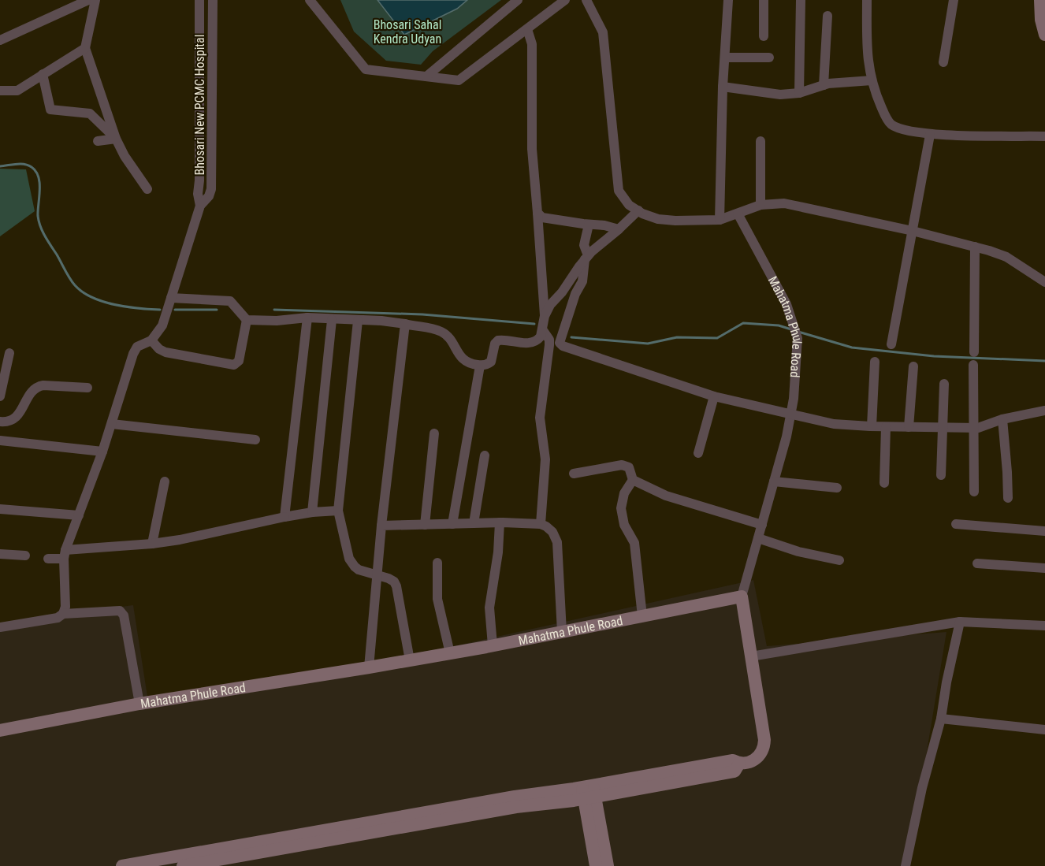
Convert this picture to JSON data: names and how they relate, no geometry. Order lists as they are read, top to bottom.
{
  "streets": {
    "street": ["Bhosari New PCMC Hospital", "Mahatma Phule Road"]
  },
  "parks": ["Bhosari Sahal Kendra Udyan"]
}
